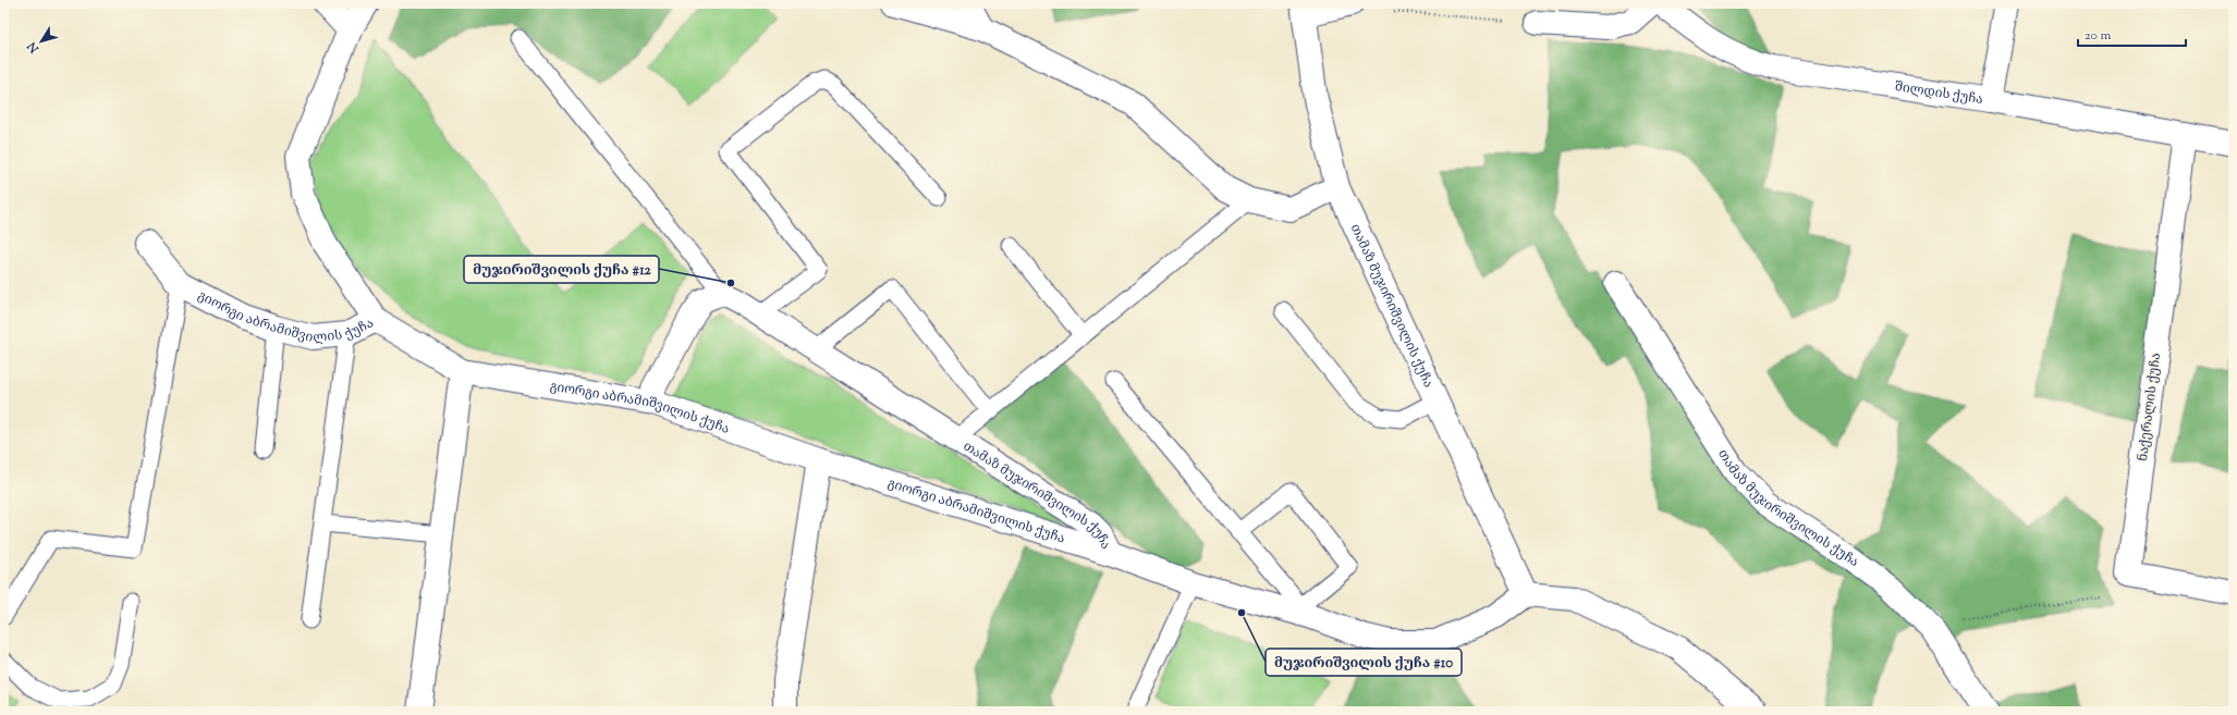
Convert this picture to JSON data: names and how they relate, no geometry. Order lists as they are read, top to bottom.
{
  "streets": {
    "street": [
      "შილდის ქუჩა",
      "გიორგი აბრამიშვილის ქუჩა",
      "თამაზ მუჯირიშვილის ქუჩა",
      "ნაქერალის ქუჩა"
    ]
  },
  "crossings": [
    ["შილდის ქუჩა", "ნაქერალის ქუჩა"],
    ["გიორგი აბრამიშვილის ქუჩა", "თამაზ მუჯირიშვილის ქუჩა"]
  ],
  "places": ["მუჯირიშვილის ქუჩა #12", "მუჯირიშვილის ქუჩა #10"],
  "scale_bar": "20 m",
  "north": "bottom left"
}
